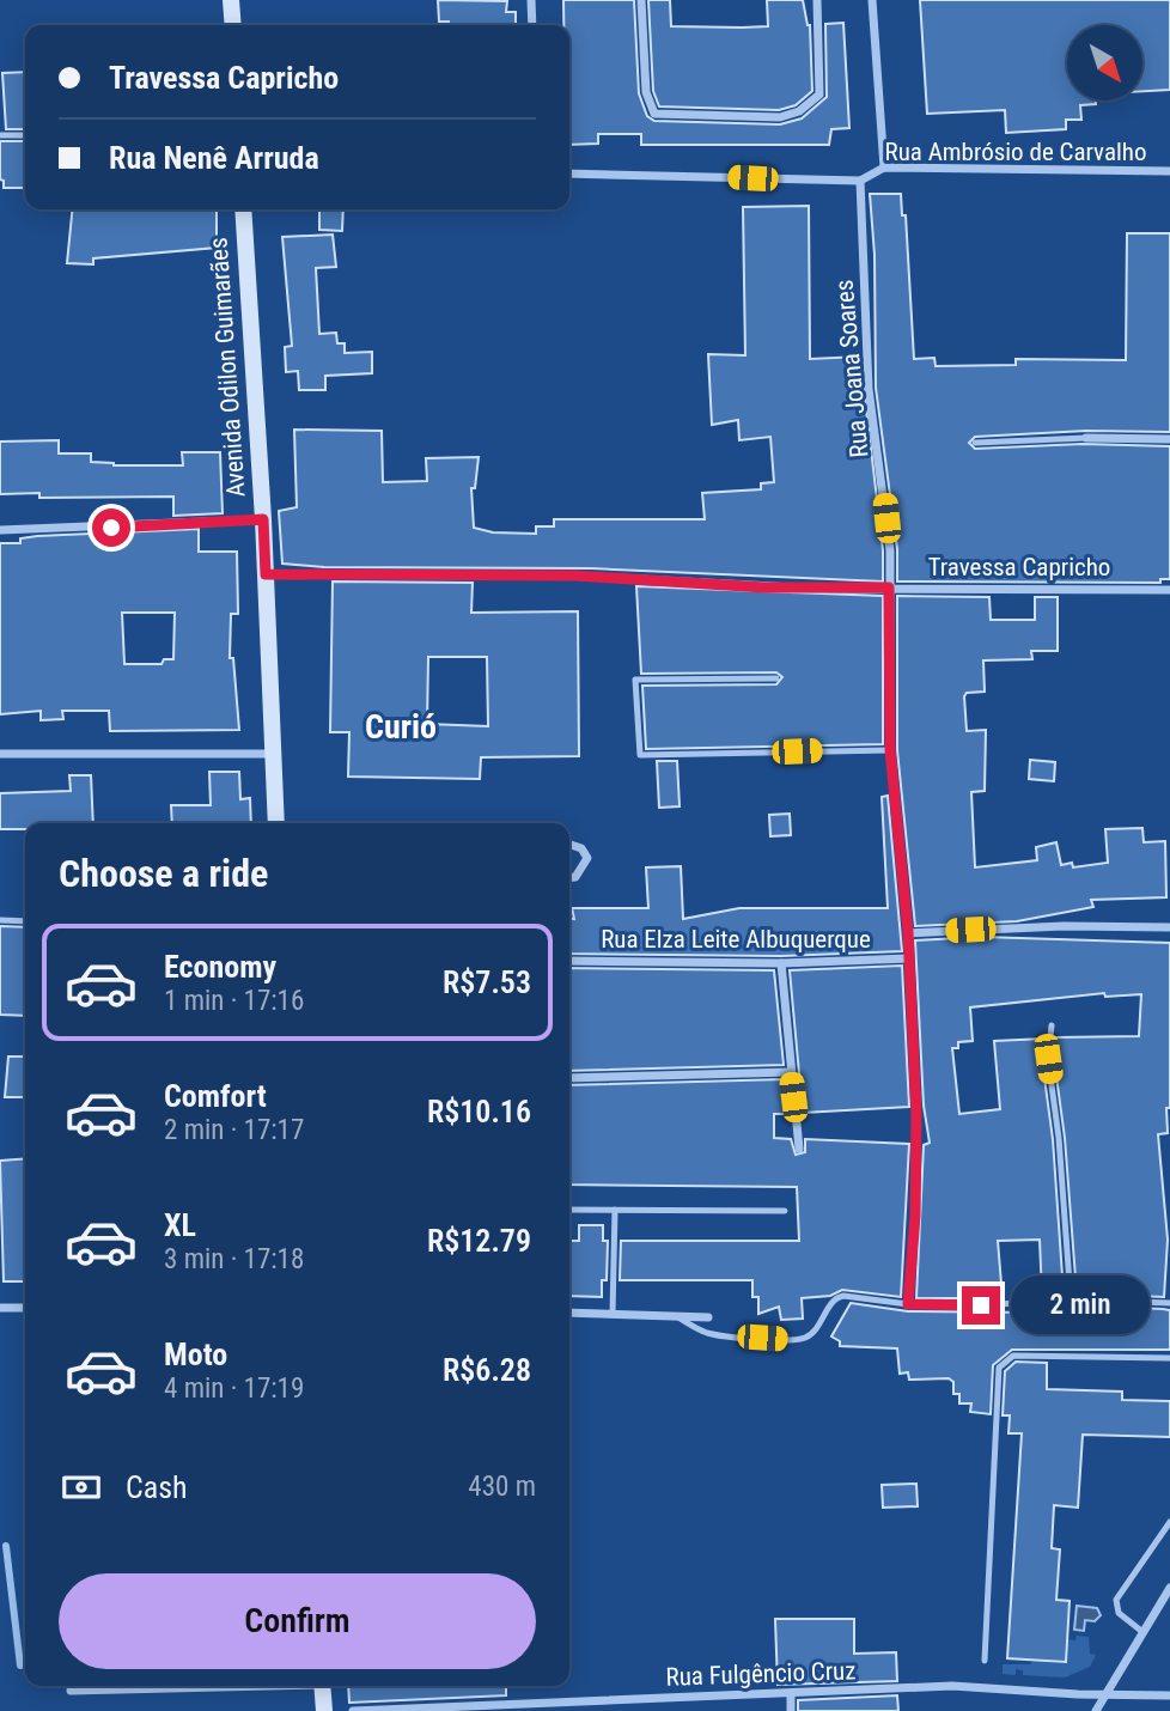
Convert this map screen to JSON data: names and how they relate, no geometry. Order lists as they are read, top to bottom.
{
  "streets": {
    "street": [
      "Rua Ambrósio de Carvalho",
      "Avenida Odilon Guimarães",
      "Rua Joana Soares",
      "Travessa Capricho",
      "Rua Elza Leite Albuquerque",
      "Rua Fulgêncio Cruz"
    ]
  },
  "crossings": [
    ["Rua Ambrósio de Carvalho", "Rua Joana Soares"],
    ["Avenida Odilon Guimarães", "Travessa Capricho"],
    ["Rua Joana Soares", "Travessa Capricho"],
    ["Rua Joana Soares", "Rua Elza Leite Albuquerque"]
  ],
  "districts": ["Curió"],
  "north": "bottom right",
  "page": {
    "banner": ["Travessa Capricho", "Rua Nenê Arruda"],
    "heading": "Choose a ride",
    "list": [
      {
        "name": "Economy",
        "note": "1 min · 17:16",
        "value": "R$7.53"
      },
      {
        "name": "Comfort",
        "note": "2 min · 17:17",
        "value": "R$10.16"
      },
      {
        "name": "XL",
        "note": "3 min · 17:18",
        "value": "R$12.79"
      },
      {
        "name": "Moto",
        "note": "4 min · 17:19",
        "value": "R$6.28"
      }
    ],
    "bubble": "2 min",
    "pay": ["Cash", "430 m"],
    "buttons": "Confirm"
  }
}
